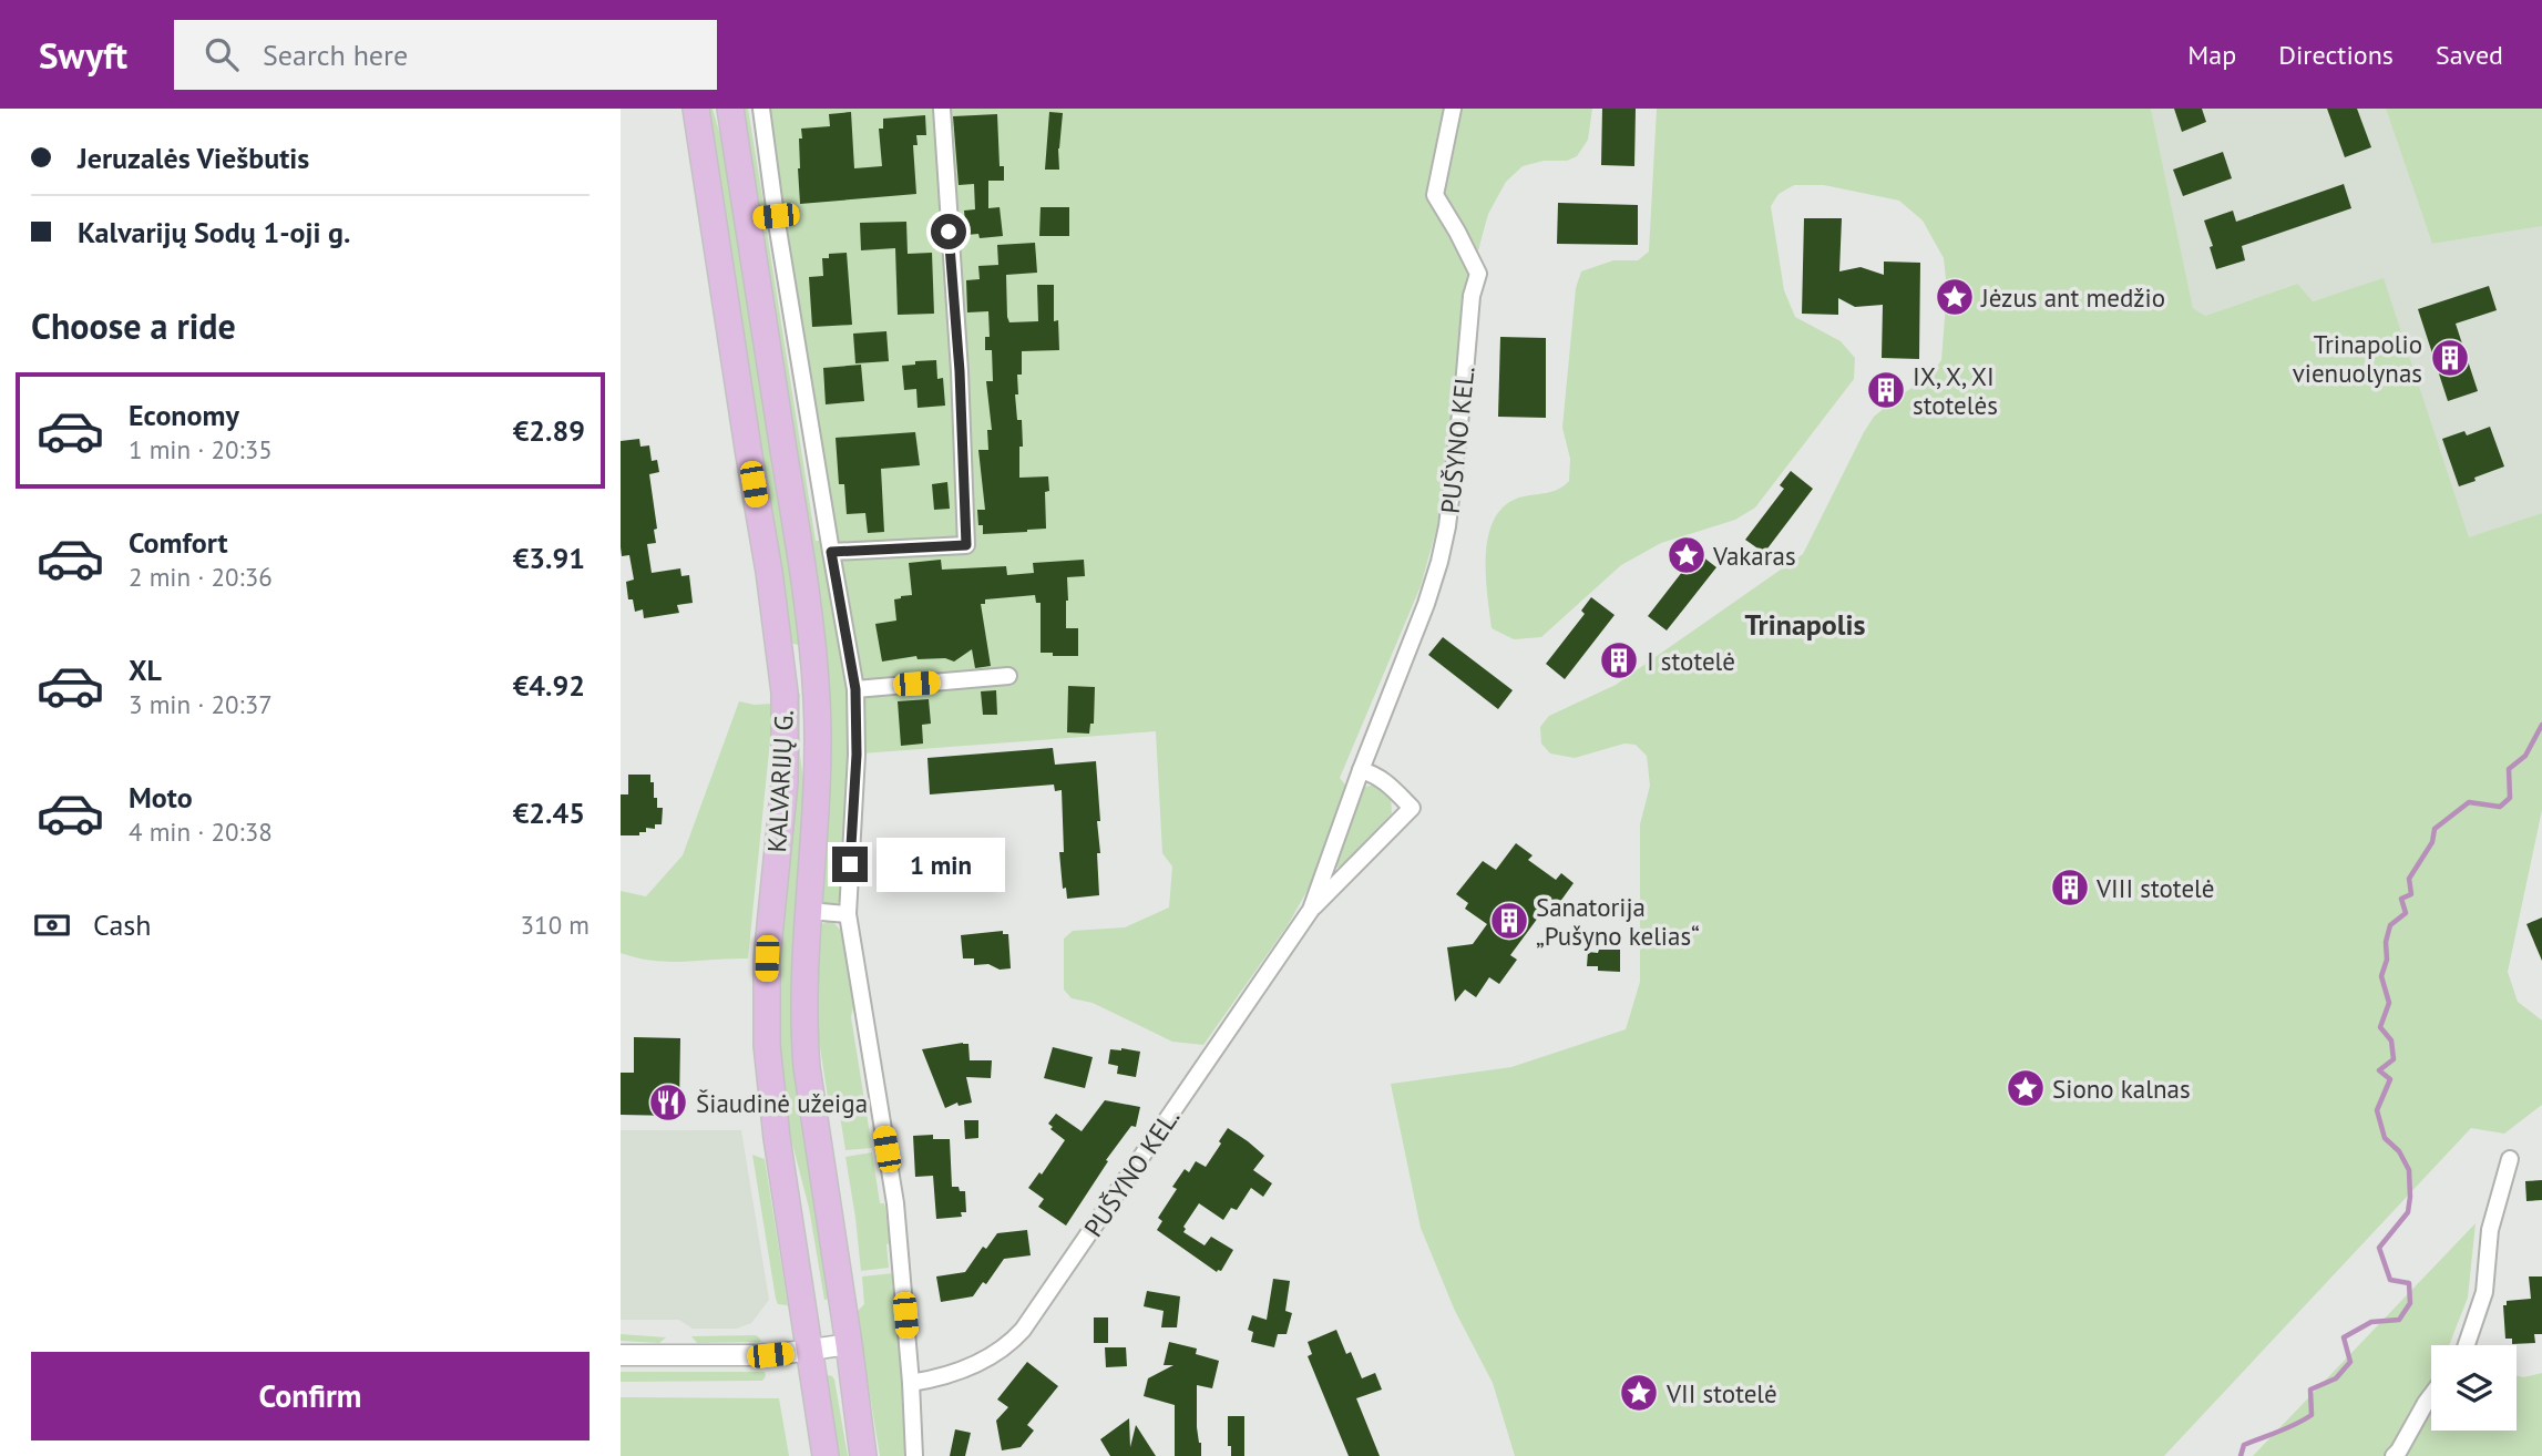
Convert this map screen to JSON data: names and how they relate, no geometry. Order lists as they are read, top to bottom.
{
  "streets": {
    "main road": ["KALVARIJŲ G."],
    "street": ["PUŠYNO KEL."]
  },
  "districts": ["Trinapolis"],
  "places": {
    "place": [
      "Jėzus ant medžio",
      "Vakaras",
      "Siono kalnas",
      "VII stotelė"
    ],
    "building": [
      "Trinapolio vienuolynas",
      "IX, X, XI stotelės",
      "I stotelė",
      "VIII stotelė",
      "Sanatorija „Pušyno kelias“"
    ],
    "restaurant": ["Šiaudinė užeiga"]
  },
  "page": {
    "header": "Swyft",
    "search": "Search here",
    "nav": ["Map", "Directions", "Saved"],
    "banner": ["Jeruzalės Viešbutis", "Kalvarijų Sodų 1-oji g."],
    "heading": "Choose a ride",
    "list": [
      {
        "name": "Economy",
        "note": "1 min · 20:35",
        "value": "€2.89"
      },
      {
        "name": "Comfort",
        "note": "2 min · 20:36",
        "value": "€3.91"
      },
      {
        "name": "XL",
        "note": "3 min · 20:37",
        "value": "€4.92"
      },
      {
        "name": "Moto",
        "note": "4 min · 20:38",
        "value": "€2.45"
      }
    ],
    "bubble": "1 min",
    "pay": ["Cash", "310 m"],
    "buttons": "Confirm"
  }
}
